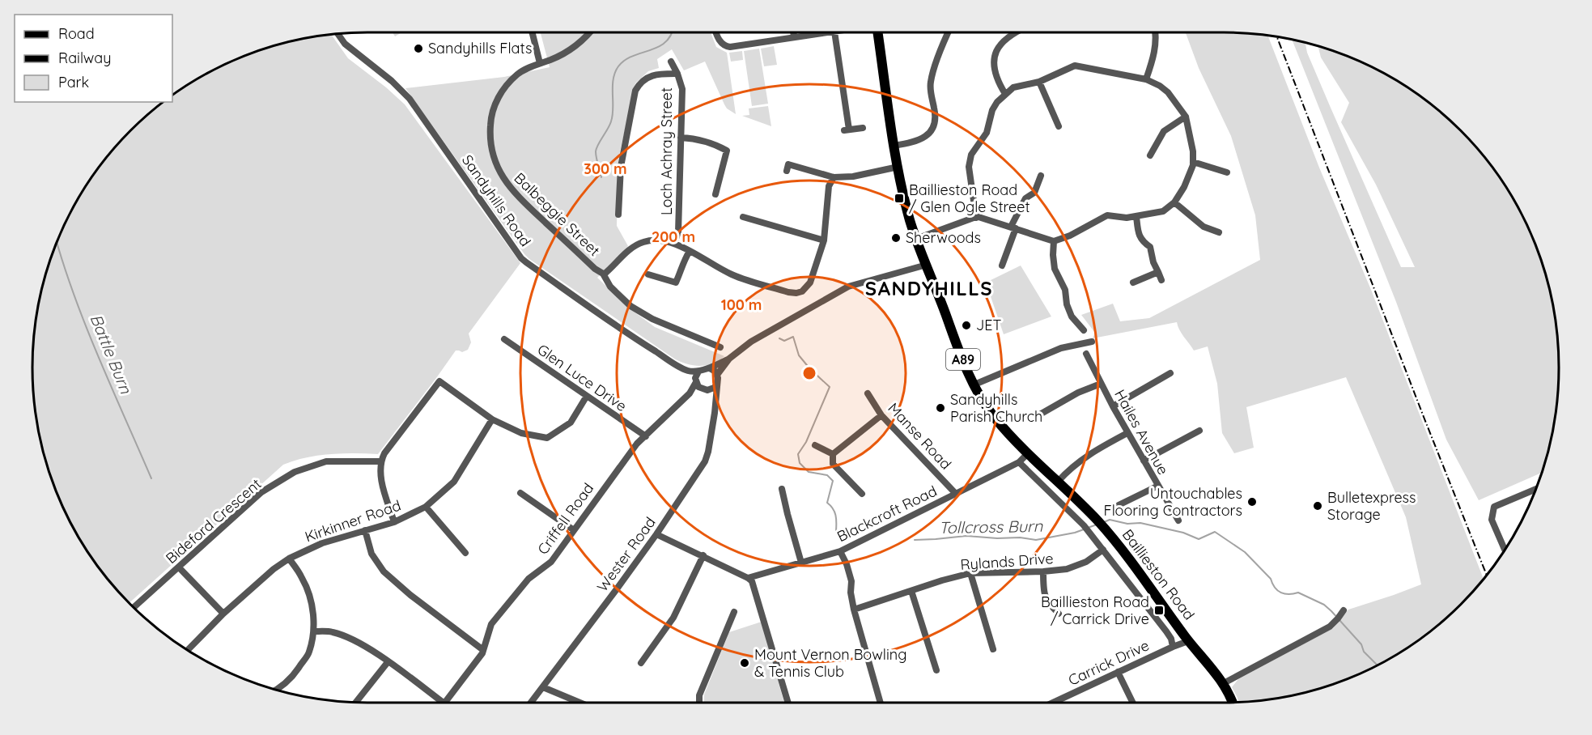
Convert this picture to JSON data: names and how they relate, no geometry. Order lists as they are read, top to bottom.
{
  "streets": {
    "main road": ["A89", "Baillieston Road"],
    "street": [
      "Loch Achray Street",
      "Sandyhills Road",
      "Balbeggie Street",
      "Glen Luce Drive",
      "Hailes Avenue",
      "Manse Road",
      "Blackcroft Road",
      "Criffell Road",
      "Bideford Crescent",
      "Kirkinner Road",
      "Wester Road",
      "Rylands Drive",
      "Carrick Drive"
    ]
  },
  "crossings": [
    ["Sandyhills Road", "Criffell Road"],
    ["Sandyhills Road", "Wester Road"],
    ["Sandyhills Road", "Baillieston Road"],
    ["A89", "Baillieston Road"],
    ["Glen Luce Drive", "Criffell Road"],
    ["Manse Road", "Blackcroft Road"],
    ["Blackcroft Road", "Baillieston Road"],
    ["Criffell Road", "Wester Road"],
    ["Baillieston Road", "Carrick Drive"]
  ],
  "districts": ["SANDYHILLS"],
  "water": ["Battle Burn", "Tollcross Burn"],
  "places": {
    "other": [
      "Sandyhills Flats",
      "Sherwoods",
      "JET",
      "Sandyhills Parish Church",
      "Untouchables Flooring Contractors",
      "Bulletexpress Storage",
      "Mount Vernon Bowling & Tennis Club"
    ],
    "transit": ["Baillieston Road / Glen Ogle Street", "Baillieston Road / Carrick Drive"]
  },
  "legend": ["Road", "Railway", "Park"],
  "rings": ["300 m", "200 m", "100 m"]
}
